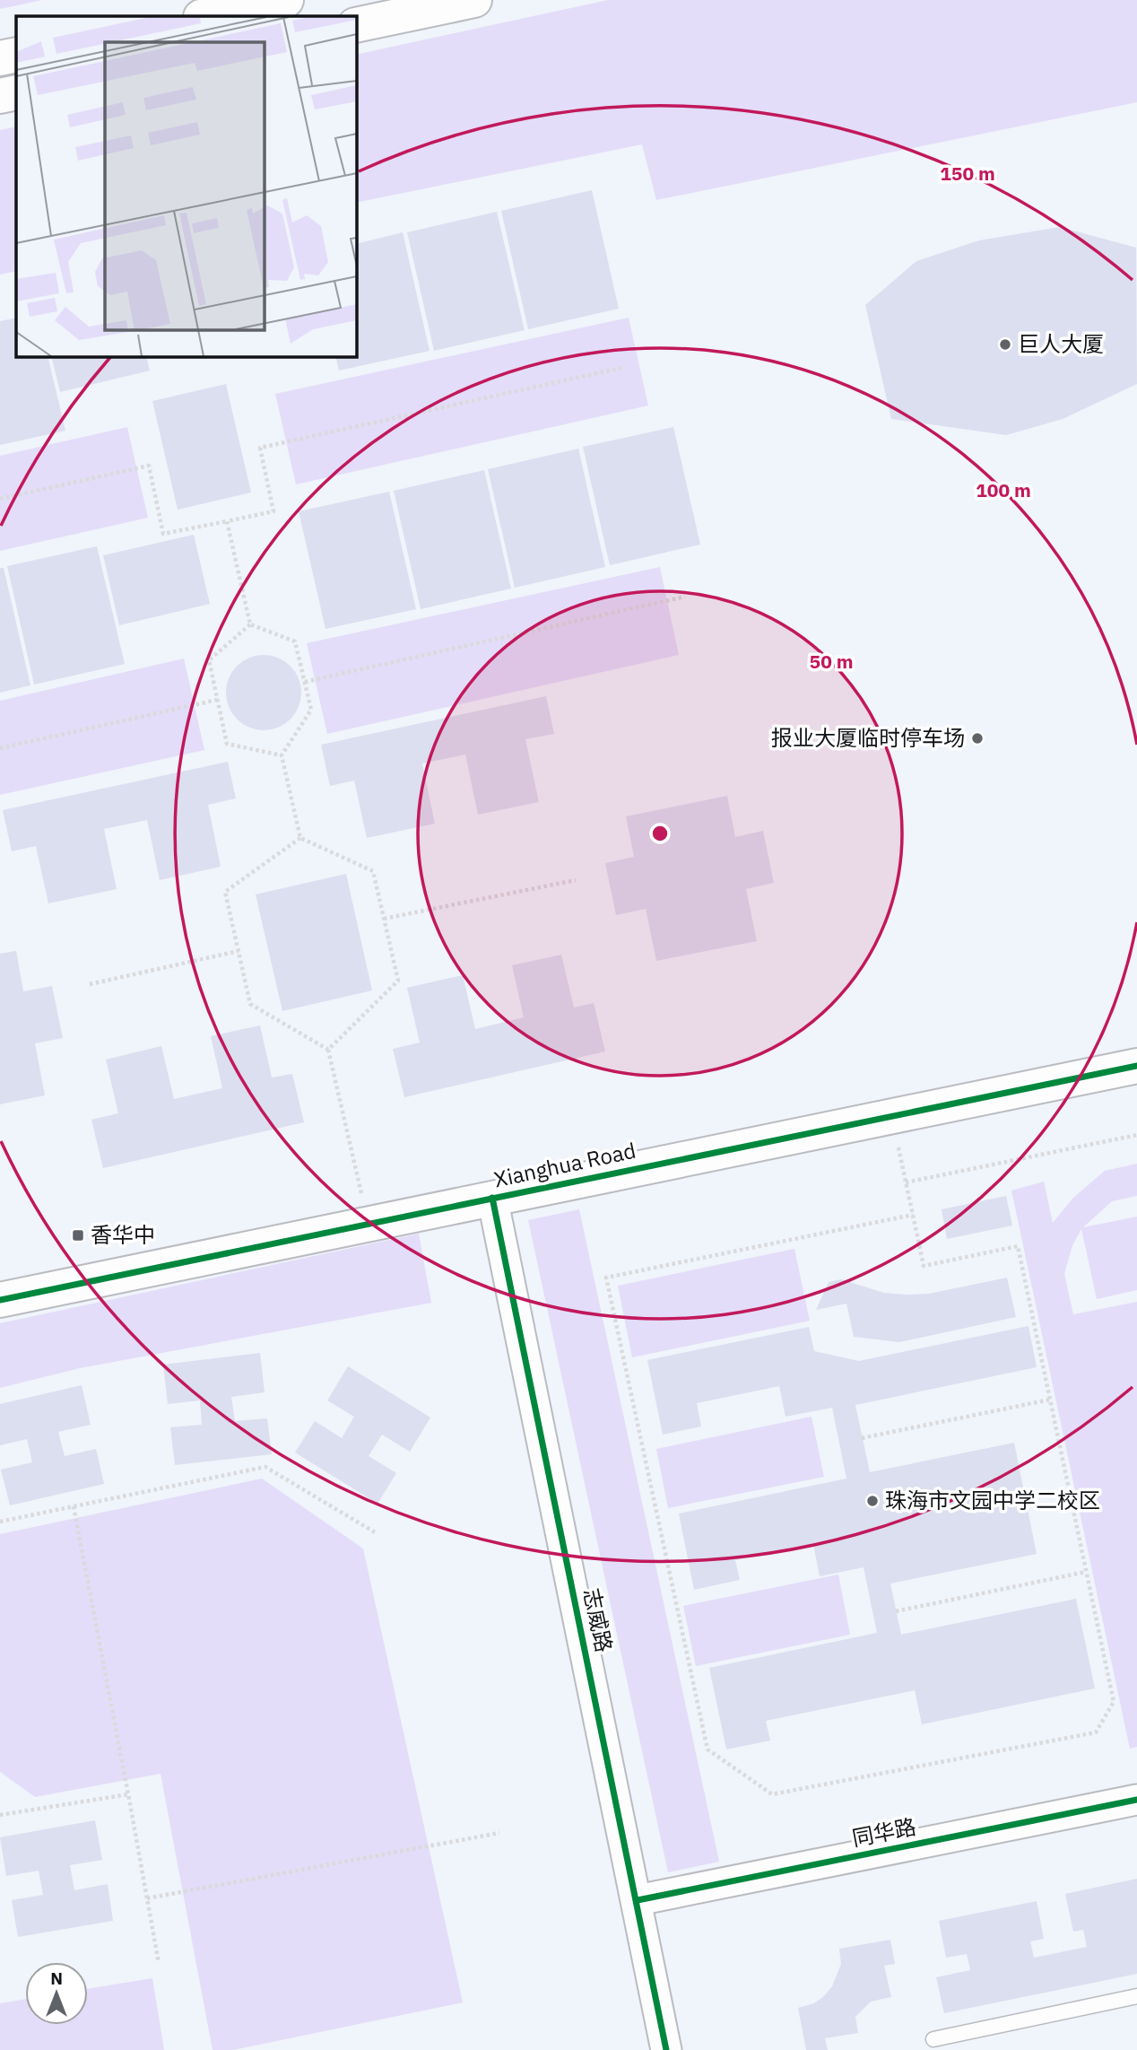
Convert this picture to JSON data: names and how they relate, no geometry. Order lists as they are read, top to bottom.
{
  "streets": {
    "street": ["Xianghua Road", "志威路", "同华路"]
  },
  "crossings": [
    ["Xianghua Road", "志威路"],
    ["志威路", "同华路"]
  ],
  "places": {
    "other": ["巨人大厦", "报业大厦临时停车场", "珠海市文园中学二校区"],
    "transit": ["香华中"]
  },
  "north": "top",
  "rings": ["150 m", "100 m", "50 m"]
}
